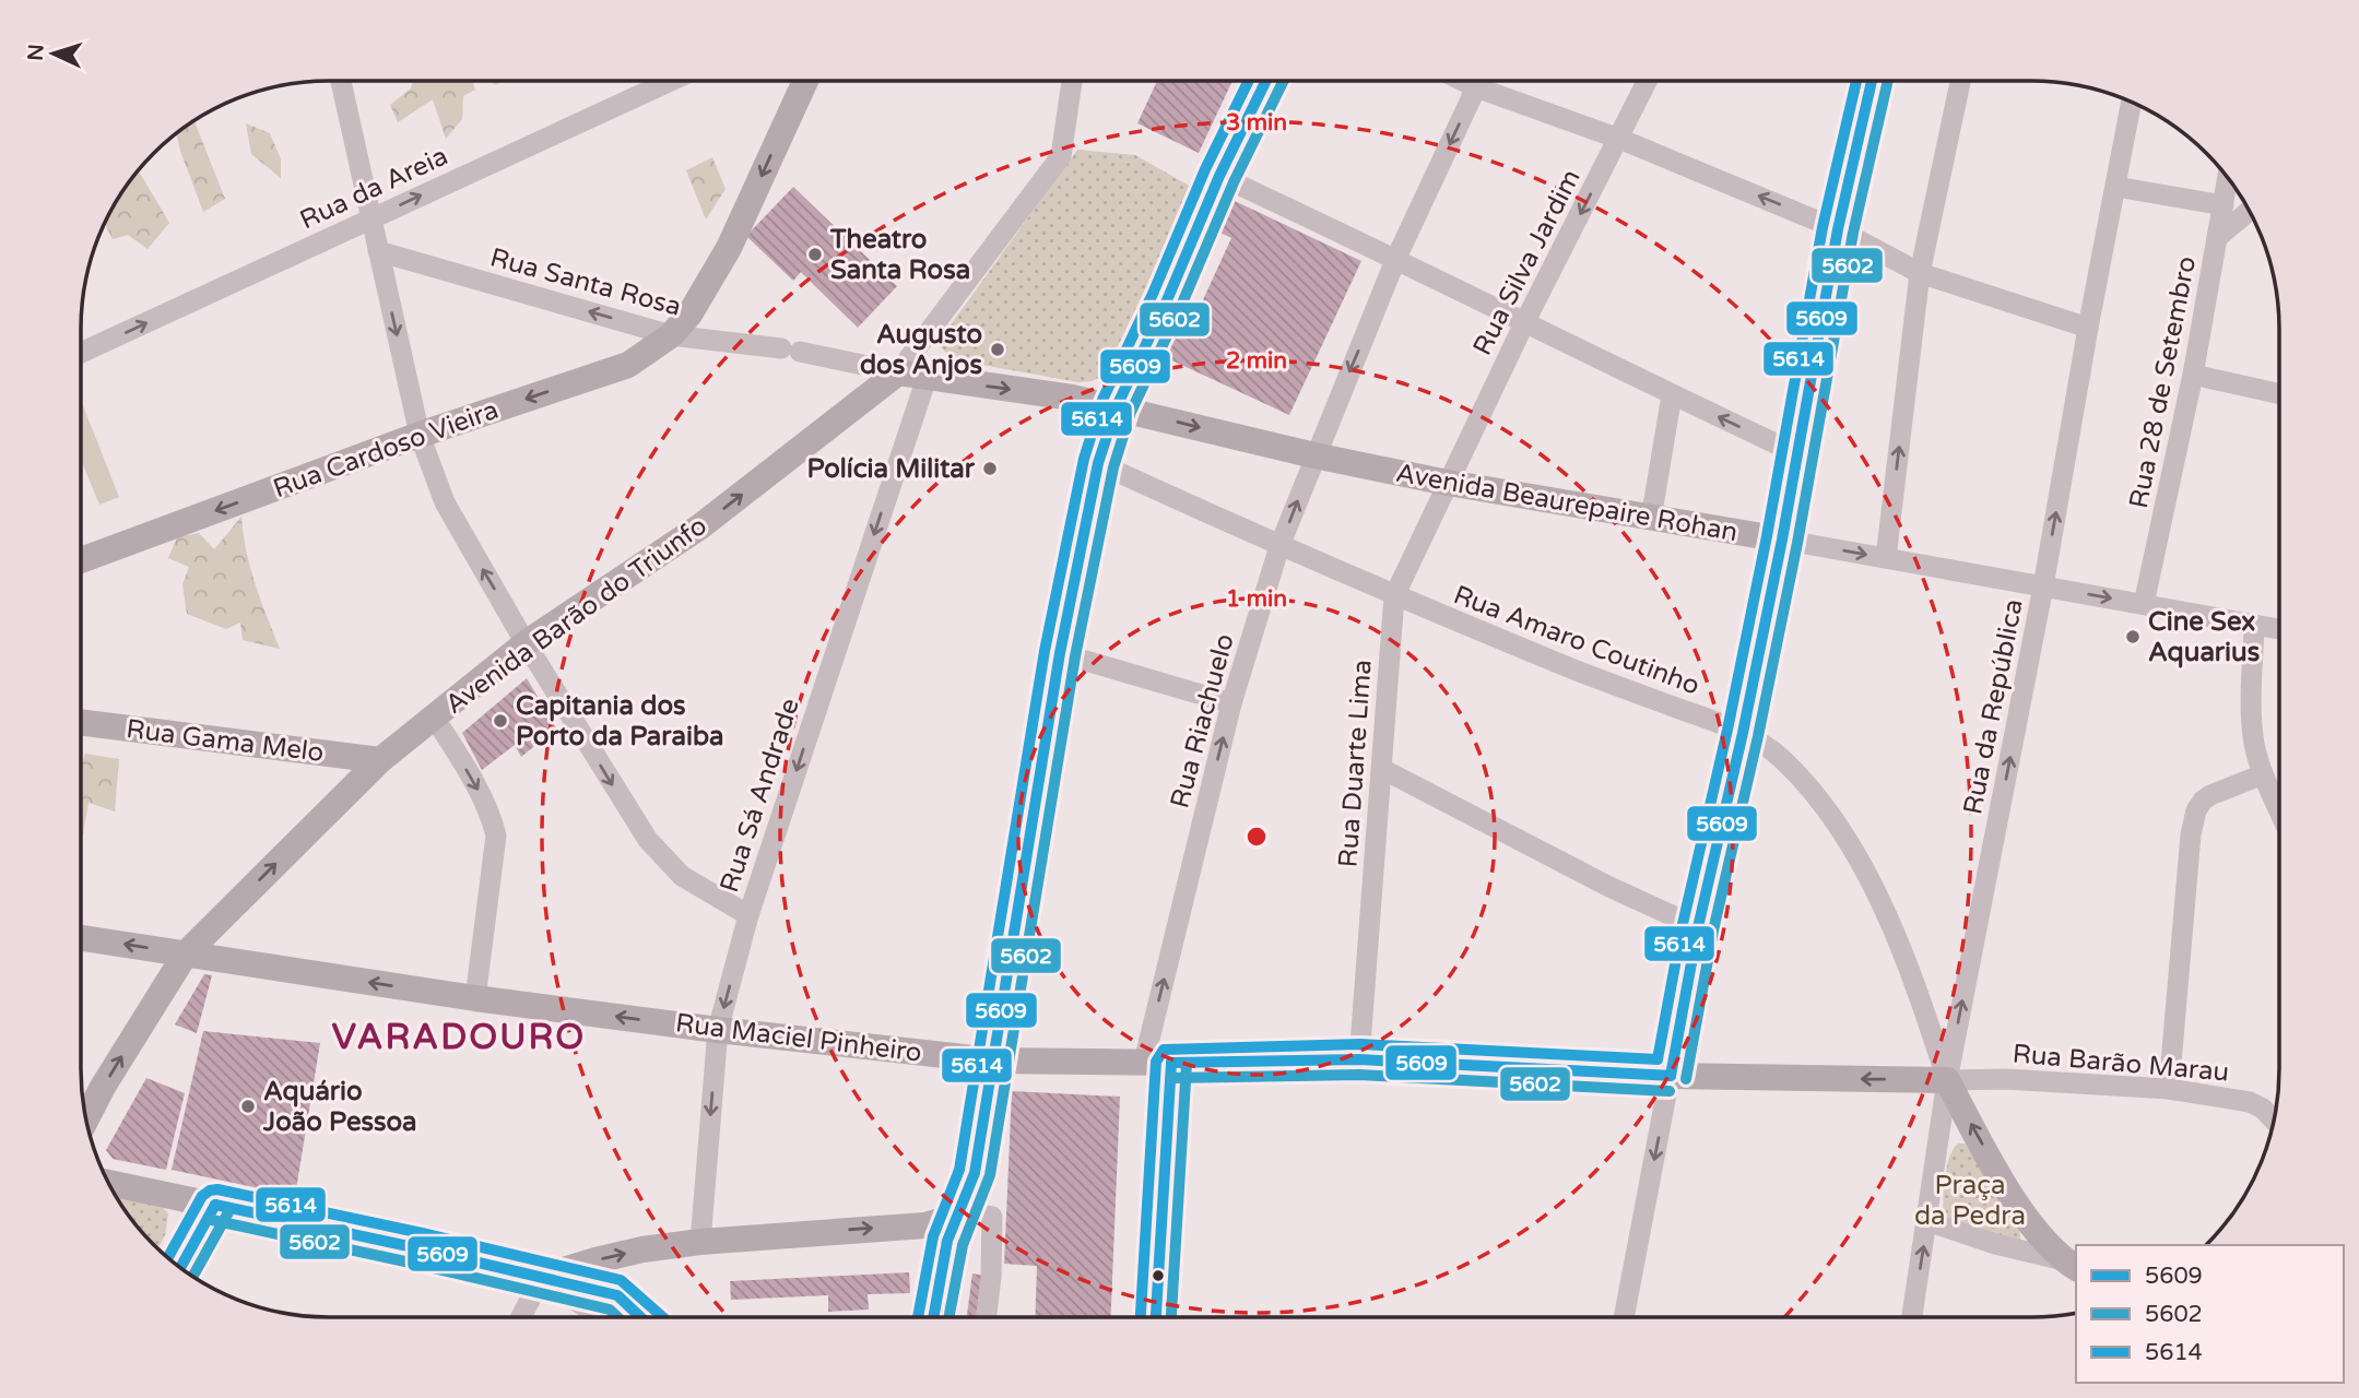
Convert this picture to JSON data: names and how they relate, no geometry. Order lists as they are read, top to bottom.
{
  "streets": {
    "main road": [
      "Rua Cardoso Vieira",
      "Avenida Beaurepaire Rohan",
      "Avenida Barão do Triunfo",
      "Rua Gama Melo",
      "Rua Maciel Pinheiro"
    ],
    "street": [
      "Rua da Areia",
      "Rua Silva Jardim",
      "Rua Santa Rosa",
      "Rua 28 de Setembro",
      "Rua Amaro Coutinho",
      "Rua da República",
      "Rua Riachuelo",
      "Rua Duarte Lima",
      "Rua Sá Andrade",
      "Rua Barão Marau"
    ]
  },
  "crossings": [
    ["Rua Silva Jardim", "Avenida Beaurepaire Rohan"],
    ["Rua Silva Jardim", "Rua Duarte Lima"],
    ["Rua Santa Rosa", "Rua Cardoso Vieira"],
    ["Rua Santa Rosa", "Avenida Beaurepaire Rohan"],
    ["Rua Santa Rosa", "Avenida Barão do Triunfo"],
    ["Rua 28 de Setembro", "Avenida Beaurepaire Rohan"],
    ["Avenida Beaurepaire Rohan", "Avenida Barão do Triunfo"],
    ["Avenida Beaurepaire Rohan", "Rua da República"],
    ["Avenida Beaurepaire Rohan", "Rua Riachuelo"],
    ["Avenida Beaurepaire Rohan", "Rua Duarte Lima"],
    ["Avenida Beaurepaire Rohan", "Rua Sá Andrade"],
    ["Avenida Barão do Triunfo", "Rua Gama Melo"],
    ["Avenida Barão do Triunfo", "Rua Maciel Pinheiro"],
    ["Rua Amaro Coutinho", "Rua da República"],
    ["Rua Amaro Coutinho", "Rua Riachuelo"],
    ["Rua Amaro Coutinho", "Rua Duarte Lima"],
    ["Rua Amaro Coutinho", "Rua Maciel Pinheiro"],
    ["Rua Amaro Coutinho", "Rua Barão Marau"],
    ["Rua da República", "Rua Maciel Pinheiro"],
    ["Rua da República", "Rua Barão Marau"],
    ["Rua Riachuelo", "Rua Maciel Pinheiro"],
    ["Rua Duarte Lima", "Rua Maciel Pinheiro"],
    ["Rua Sá Andrade", "Rua Maciel Pinheiro"],
    ["Rua Maciel Pinheiro", "Rua Barão Marau"]
  ],
  "one_way": [
    "Rua da Areia",
    "Rua Silva Jardim",
    "Rua Santa Rosa",
    "Rua Cardoso Vieira",
    "Avenida Beaurepaire Rohan",
    "Avenida Barão do Triunfo",
    "Rua Sá Andrade",
    "Rua Maciel Pinheiro"
  ],
  "districts": ["VARADOURO"],
  "parks": ["Praça da Pedra"],
  "places": [
    "Theatro Santa Rosa",
    "Augusto dos Anjos",
    "Polícia Militar",
    "Cine Sex Aquarius",
    "Capitania dos Porto da Paraiba",
    "Aquário João Pessoa"
  ],
  "lines": ["transit line 5609", "transit line 5602", "transit line 5614"],
  "legend": ["5609", "5602", "5614"],
  "north": "left",
  "rings": ["3 min", "2 min", "1 min"]
}
